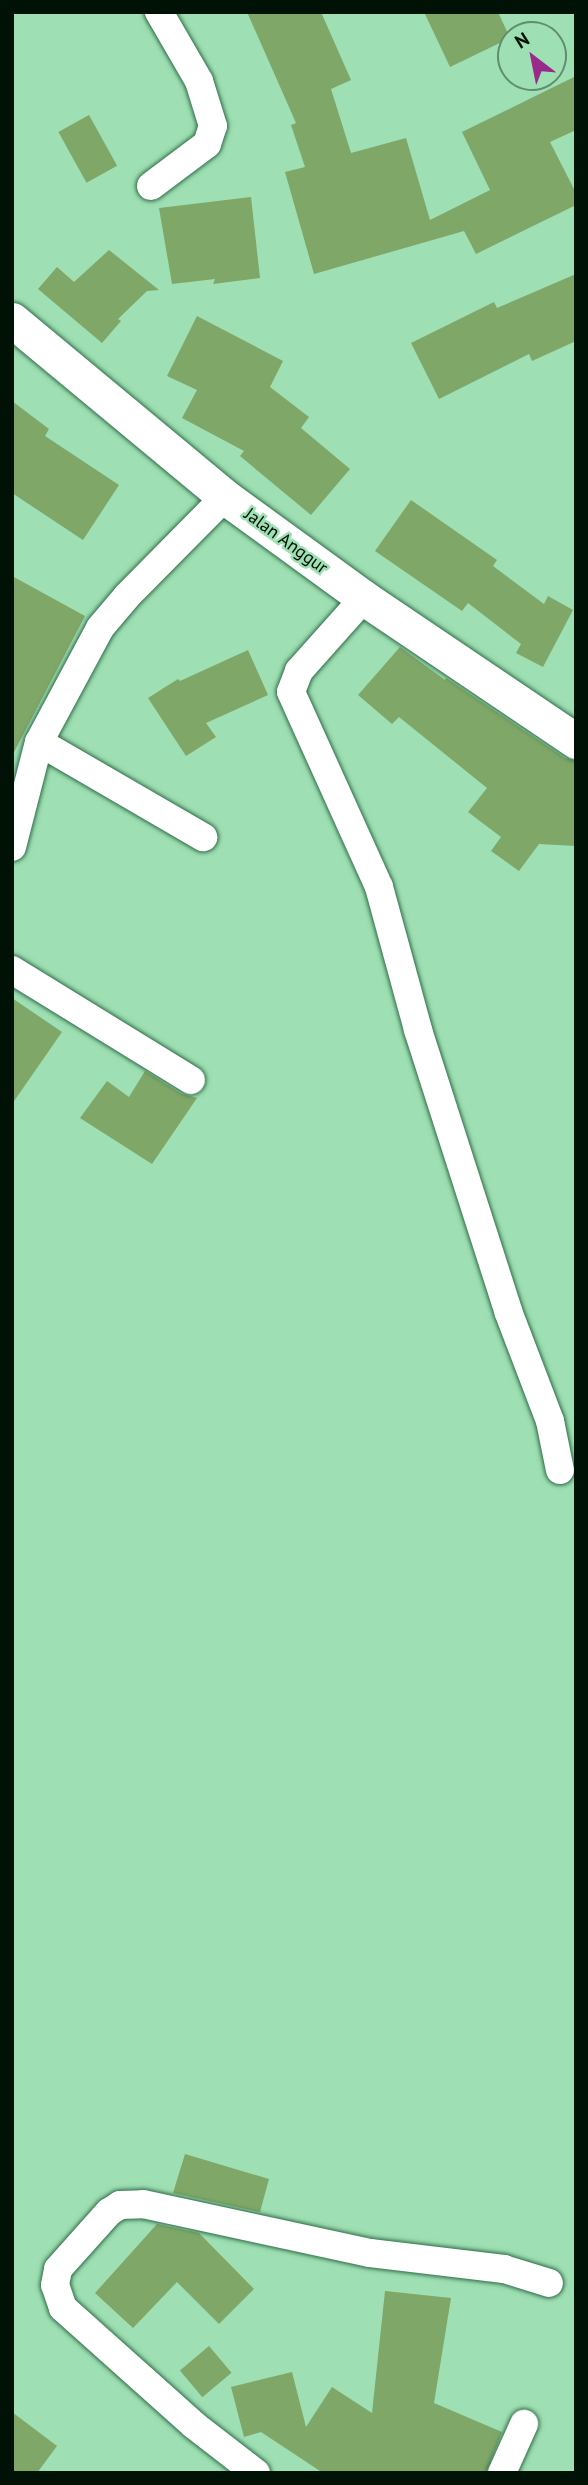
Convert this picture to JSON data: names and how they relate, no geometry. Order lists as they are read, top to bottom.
{
  "streets": {
    "street": ["Jalan Anggur"]
  },
  "north": "top left"
}
